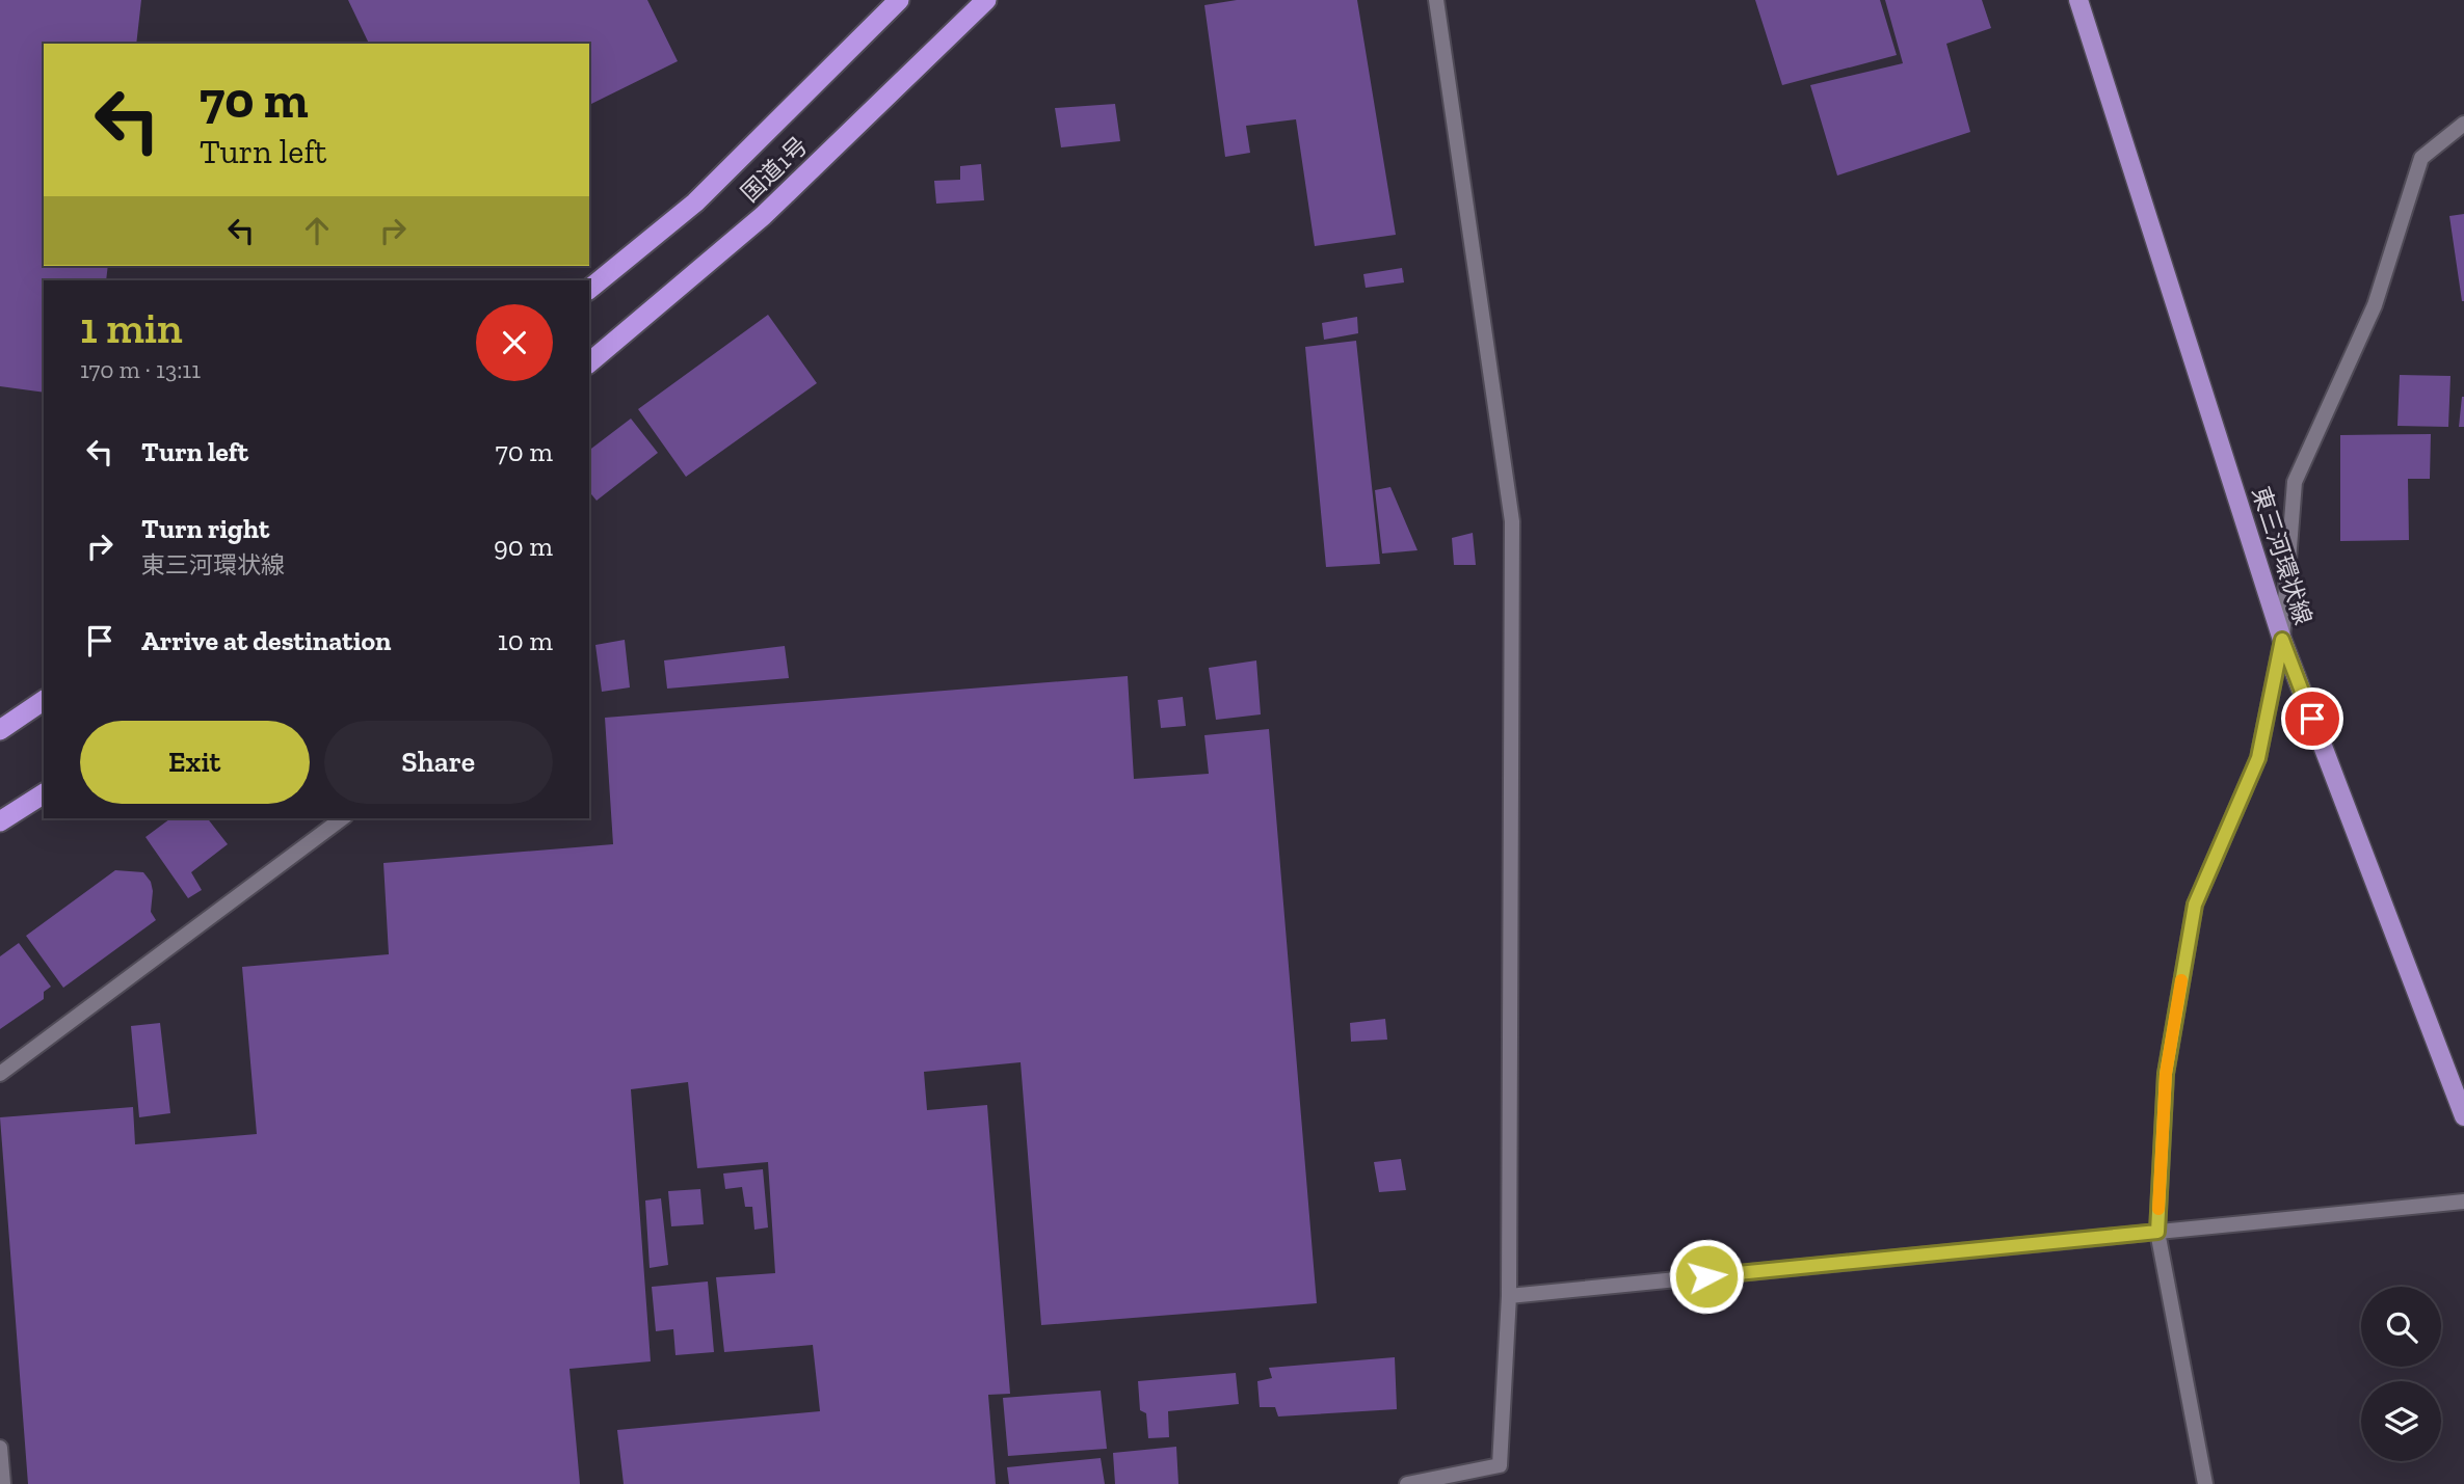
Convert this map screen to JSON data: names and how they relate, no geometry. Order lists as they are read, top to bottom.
{
  "streets": {
    "highway": ["国道1号"],
    "main road": ["東三河環状線"]
  },
  "page": {
    "turn": ["70 m", "Turn left"],
    "heading": ["1 min", "170 m · 13:11"],
    "list": [
      {
        "name": "Turn left",
        "value": "70 m"
      },
      {
        "name": "Turn right",
        "note": "東三河環状線",
        "value": "90 m"
      },
      {
        "name": "Arrive at destination",
        "value": "10 m"
      }
    ],
    "buttons": ["Exit", "Share"]
  }
}
